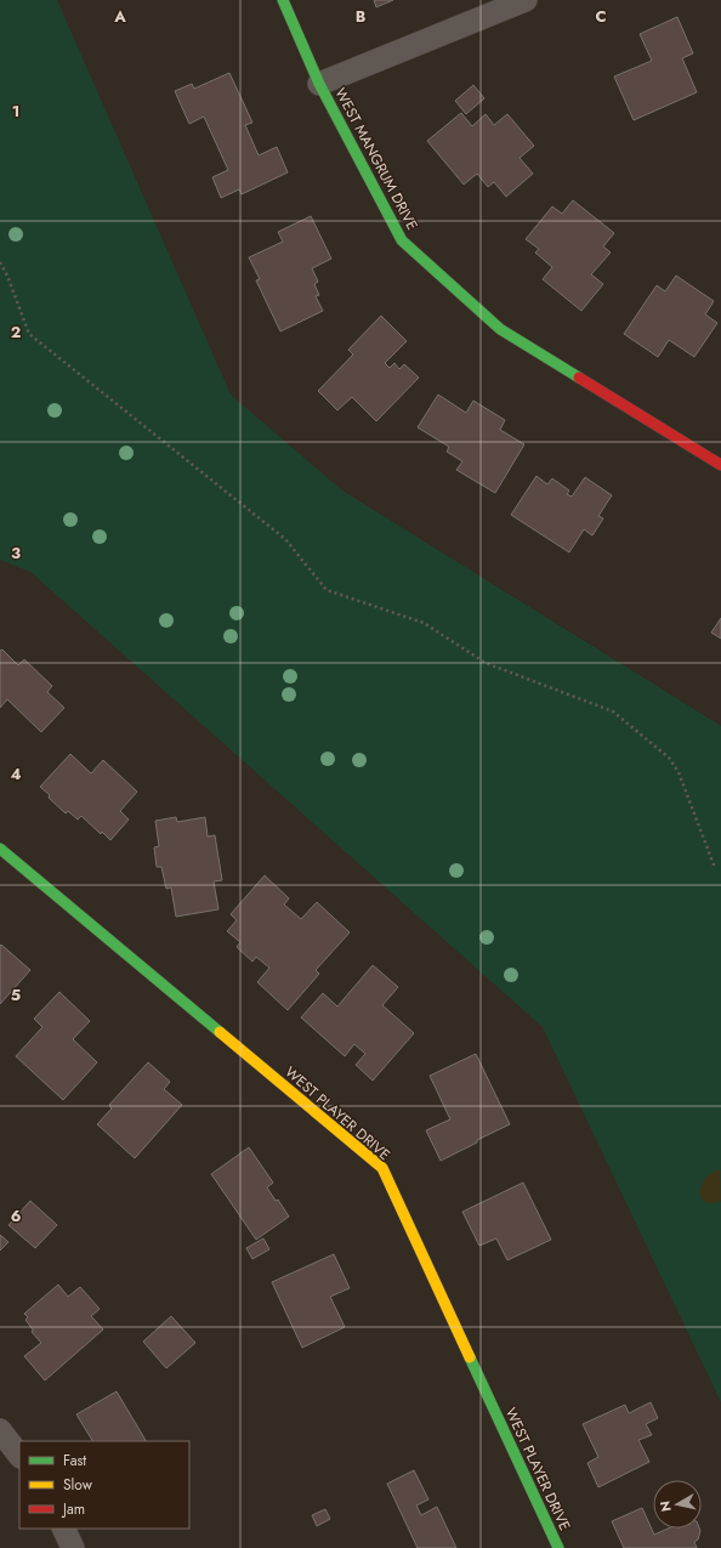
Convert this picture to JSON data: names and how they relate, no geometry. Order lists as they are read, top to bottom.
{
  "streets": {
    "street": ["WEST MANGRUM DRIVE", "WEST PLAYER DRIVE"]
  },
  "legend": ["Fast", "Slow", "Jam"],
  "north": "left",
  "grid": {
    "columns": ["A", "B", "C"],
    "rows": [
      "1",
      "2",
      "3",
      "4",
      "5",
      "6"
    ]
  }
}
